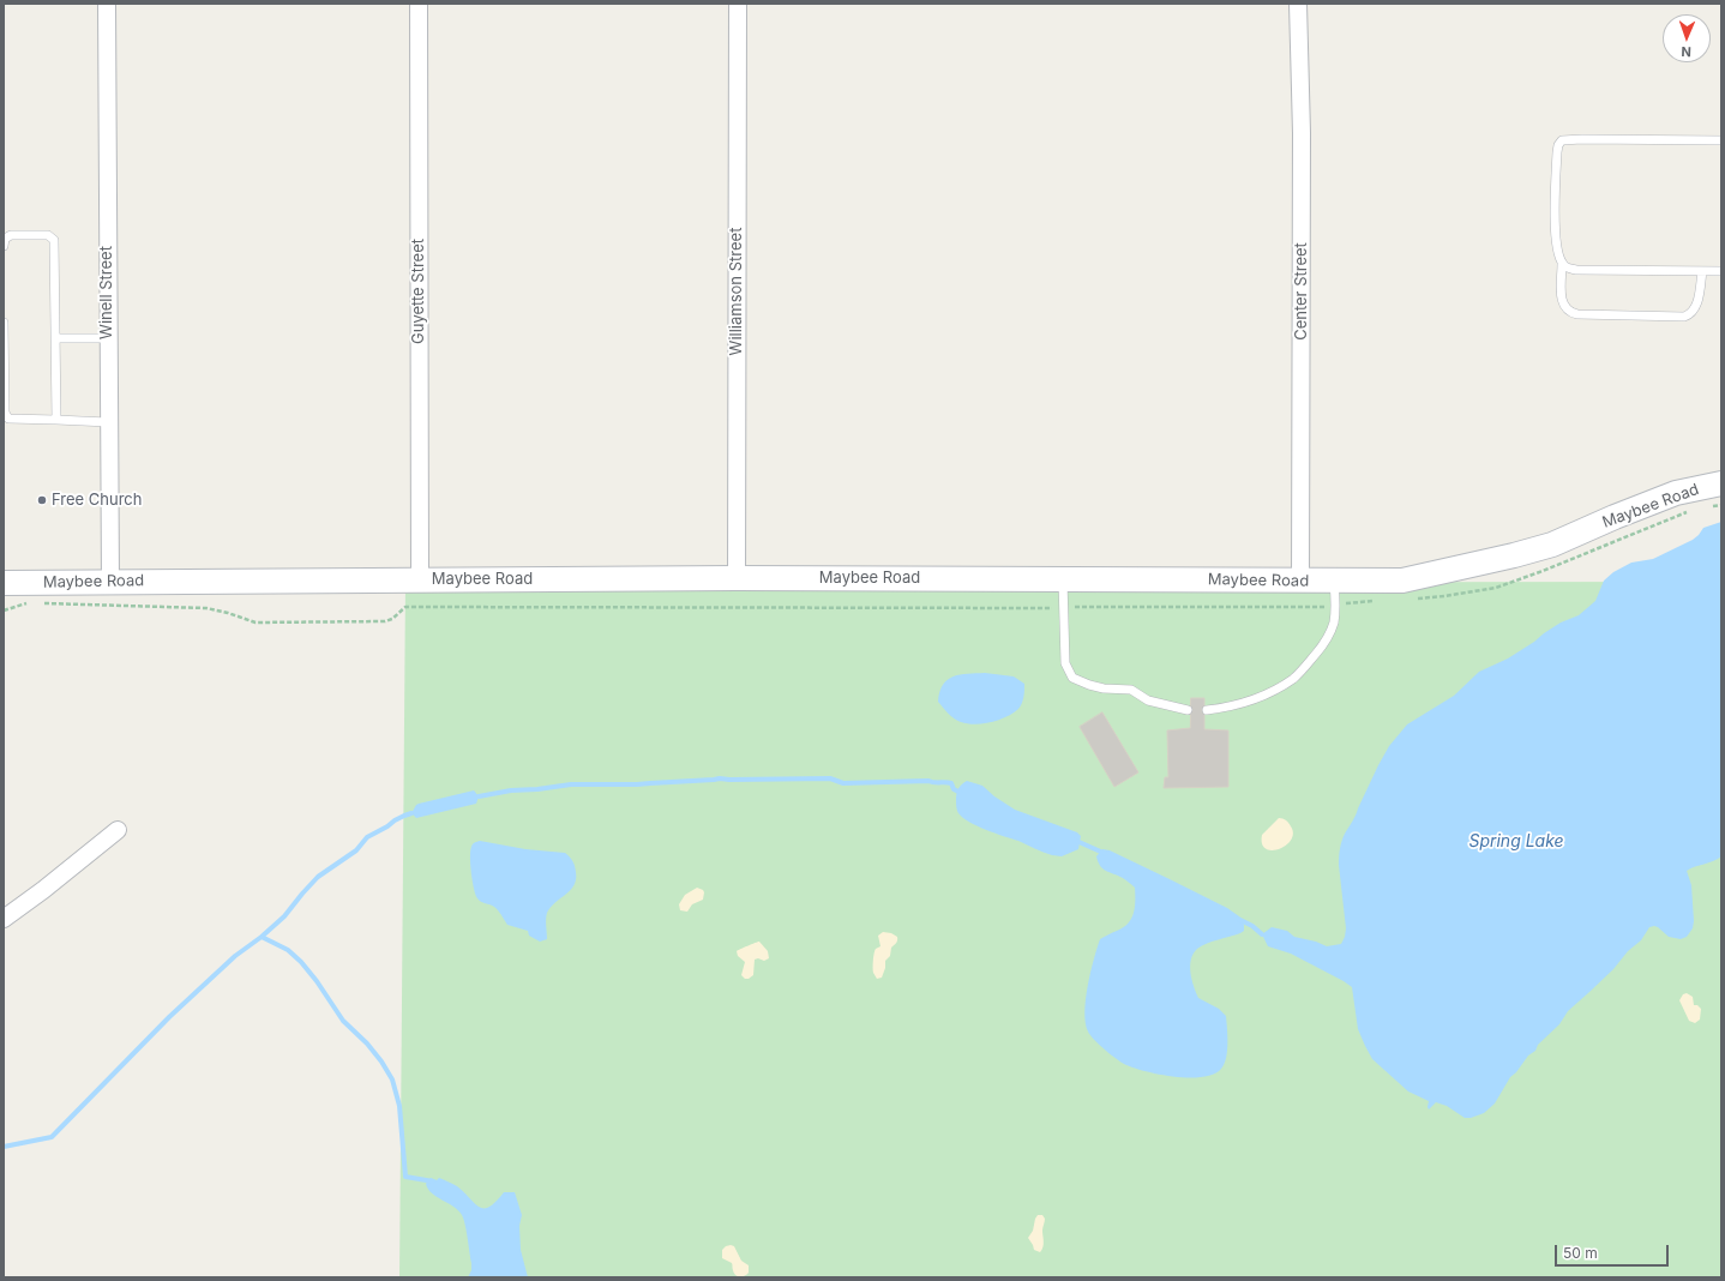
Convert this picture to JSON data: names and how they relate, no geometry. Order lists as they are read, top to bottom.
{
  "streets": {
    "main road": ["Maybee Road"],
    "street": [
      "Guyette Street",
      "Williamson Street",
      "Center Street",
      "Winell Street"
    ]
  },
  "crossings": [
    ["Guyette Street", "Maybee Road"],
    ["Williamson Street", "Maybee Road"],
    ["Center Street", "Maybee Road"],
    ["Winell Street", "Maybee Road"]
  ],
  "water": ["Spring Lake"],
  "places": ["Free Church"],
  "scale_bar": "50 m",
  "north": "bottom"
}
